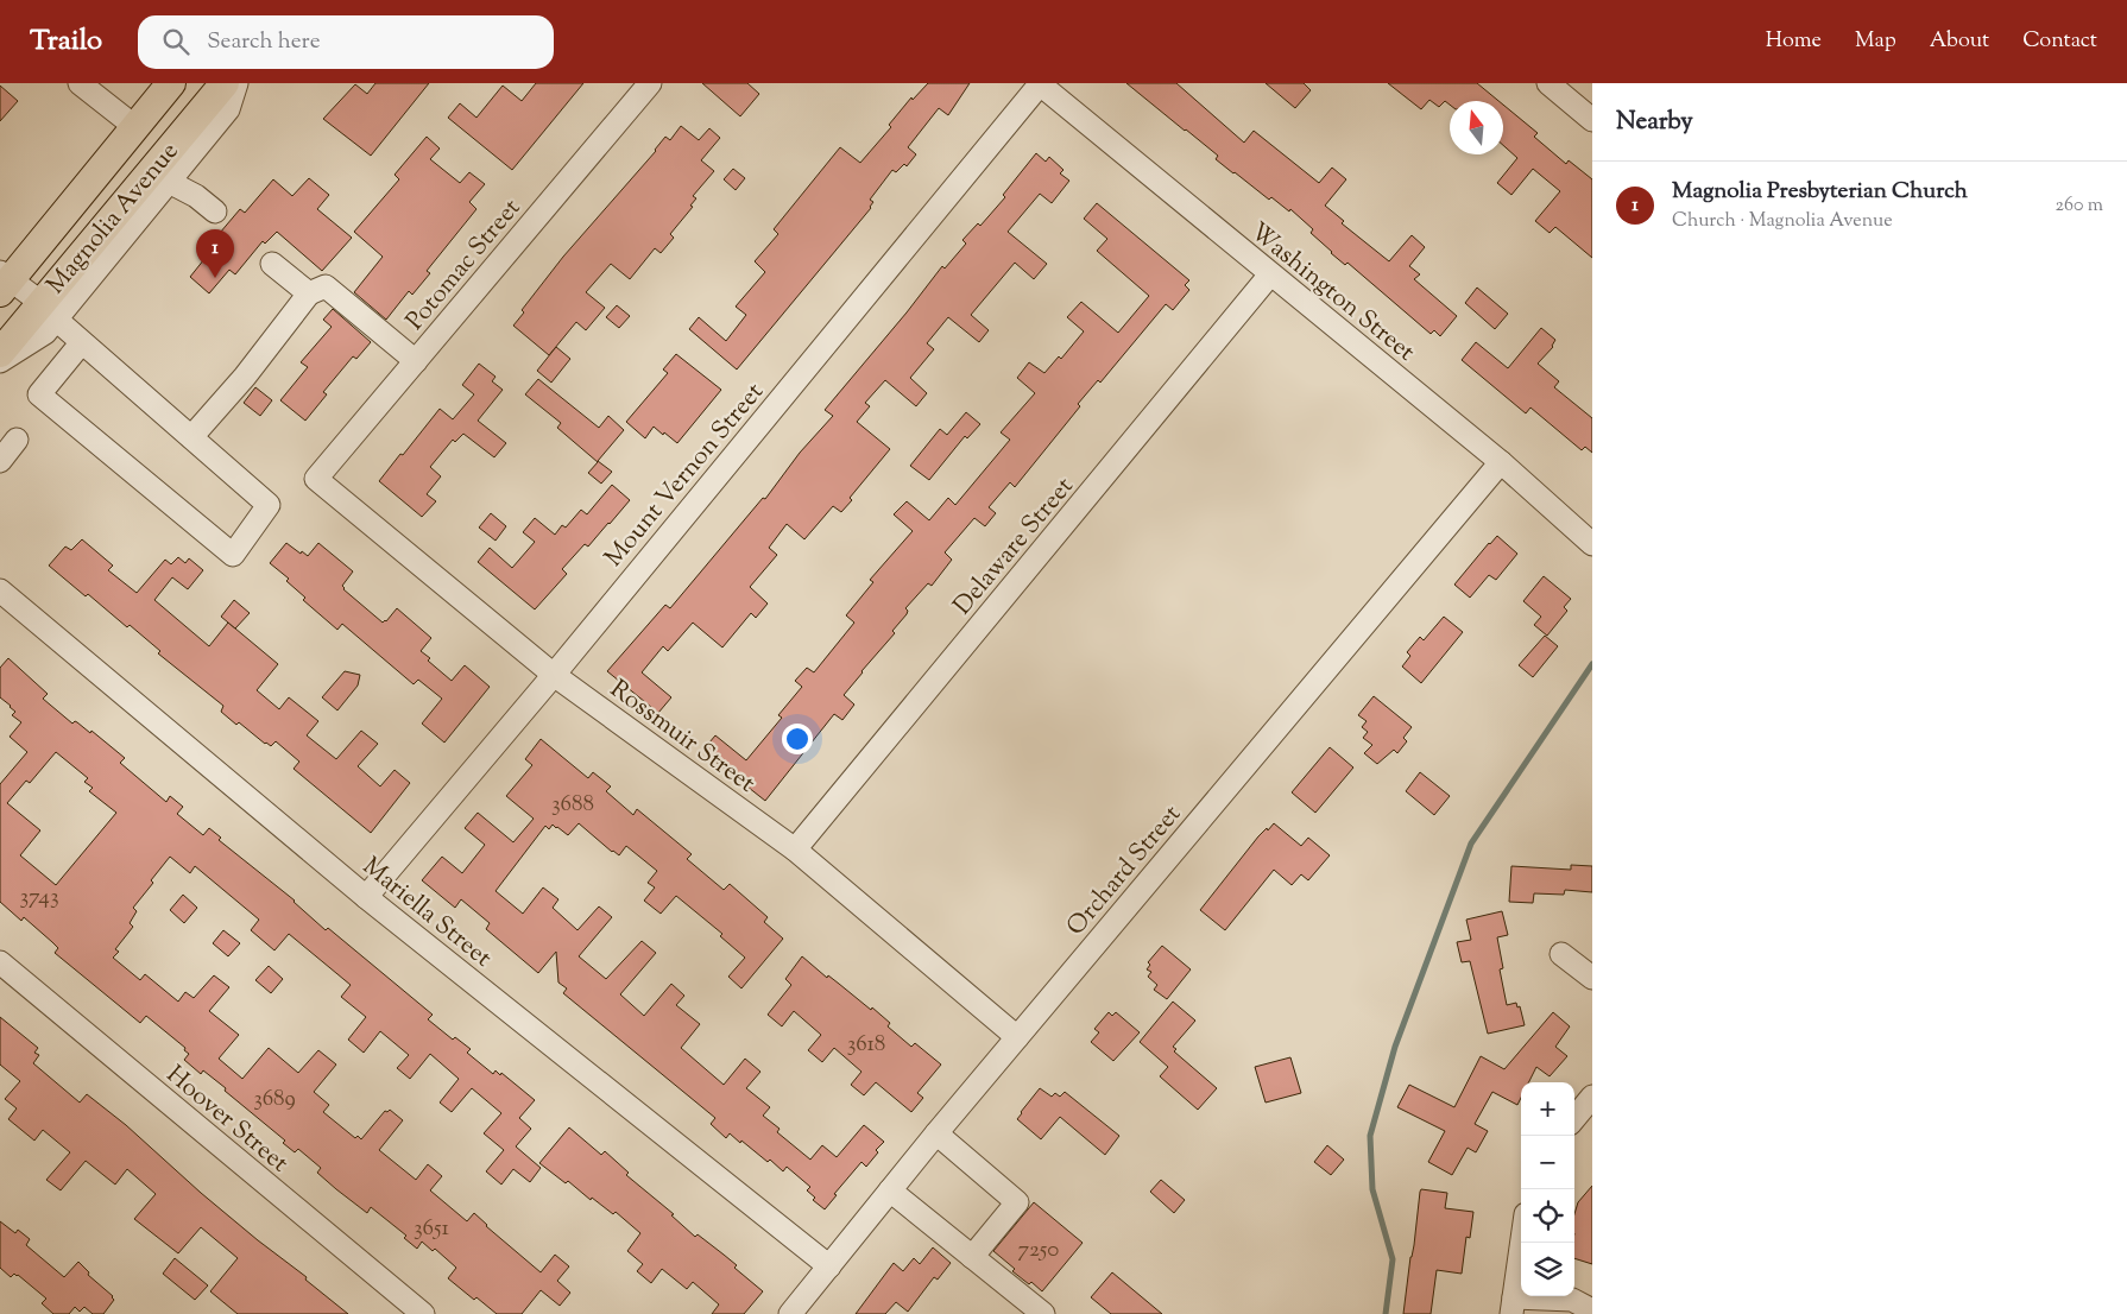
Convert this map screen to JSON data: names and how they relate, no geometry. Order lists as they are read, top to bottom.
{
  "streets": {
    "main road": ["Magnolia Avenue"],
    "street": [
      "Potomac Street",
      "Washington Street",
      "Mount Vernon Street",
      "Delaware Street",
      "Rossmuir Street",
      "Orchard Street",
      "Mariella Street",
      "Hoover Street"
    ]
  },
  "crossings": [
    ["Potomac Street", "Rossmuir Street"],
    ["Washington Street", "Mount Vernon Street"],
    ["Washington Street", "Delaware Street"],
    ["Washington Street", "Orchard Street"],
    ["Mount Vernon Street", "Rossmuir Street"],
    ["Mount Vernon Street", "Mariella Street"],
    ["Delaware Street", "Rossmuir Street"],
    ["Rossmuir Street", "Orchard Street"],
    ["Orchard Street", "Mariella Street"]
  ],
  "house_numbers": [
    "3688",
    "3743",
    "3618",
    "3689",
    "3651",
    "7250"
  ],
  "north": "top",
  "page": {
    "header": "Trailo",
    "search": "Search here",
    "nav": [
      "Home",
      "Map",
      "About",
      "Contact"
    ],
    "heading": "Nearby",
    "list": [
      {
        "mark": "1",
        "name": "Magnolia Presbyterian Church",
        "note": "Church · Magnolia Avenue",
        "value": "260 m"
      }
    ],
    "pins": "1",
    "map_buttons": ["+", "−"]
  }
}
